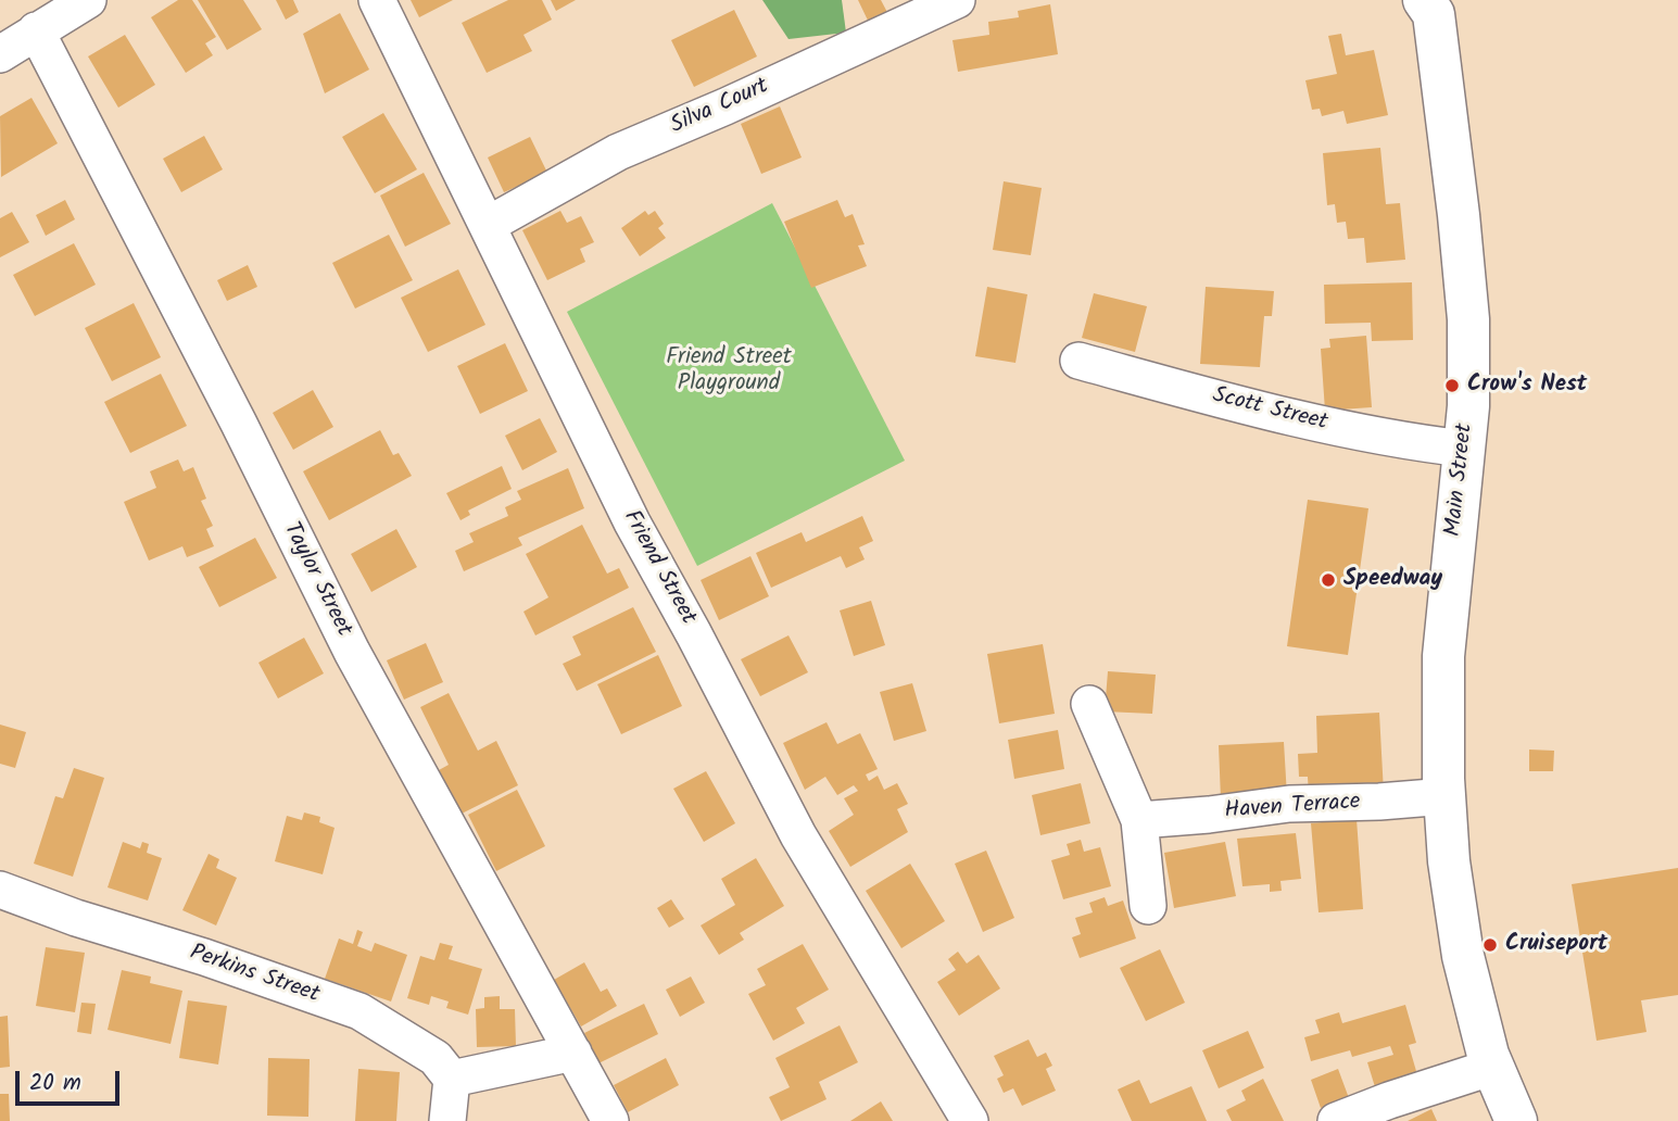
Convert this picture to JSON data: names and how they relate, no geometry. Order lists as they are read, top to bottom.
{
  "streets": {
    "main road": ["Main Street"],
    "street": [
      "Silva Court",
      "Scott Street",
      "Friend Street",
      "Taylor Street",
      "Haven Terrace",
      "Perkins Street"
    ]
  },
  "crossings": [
    ["Silva Court", "Friend Street"],
    ["Scott Street", "Main Street"],
    ["Main Street", "Haven Terrace"]
  ],
  "parks": ["Friend Street Playground"],
  "places": ["Crow's Nest", "Speedway", "Cruiseport"],
  "scale_bar": "20 m"
}
